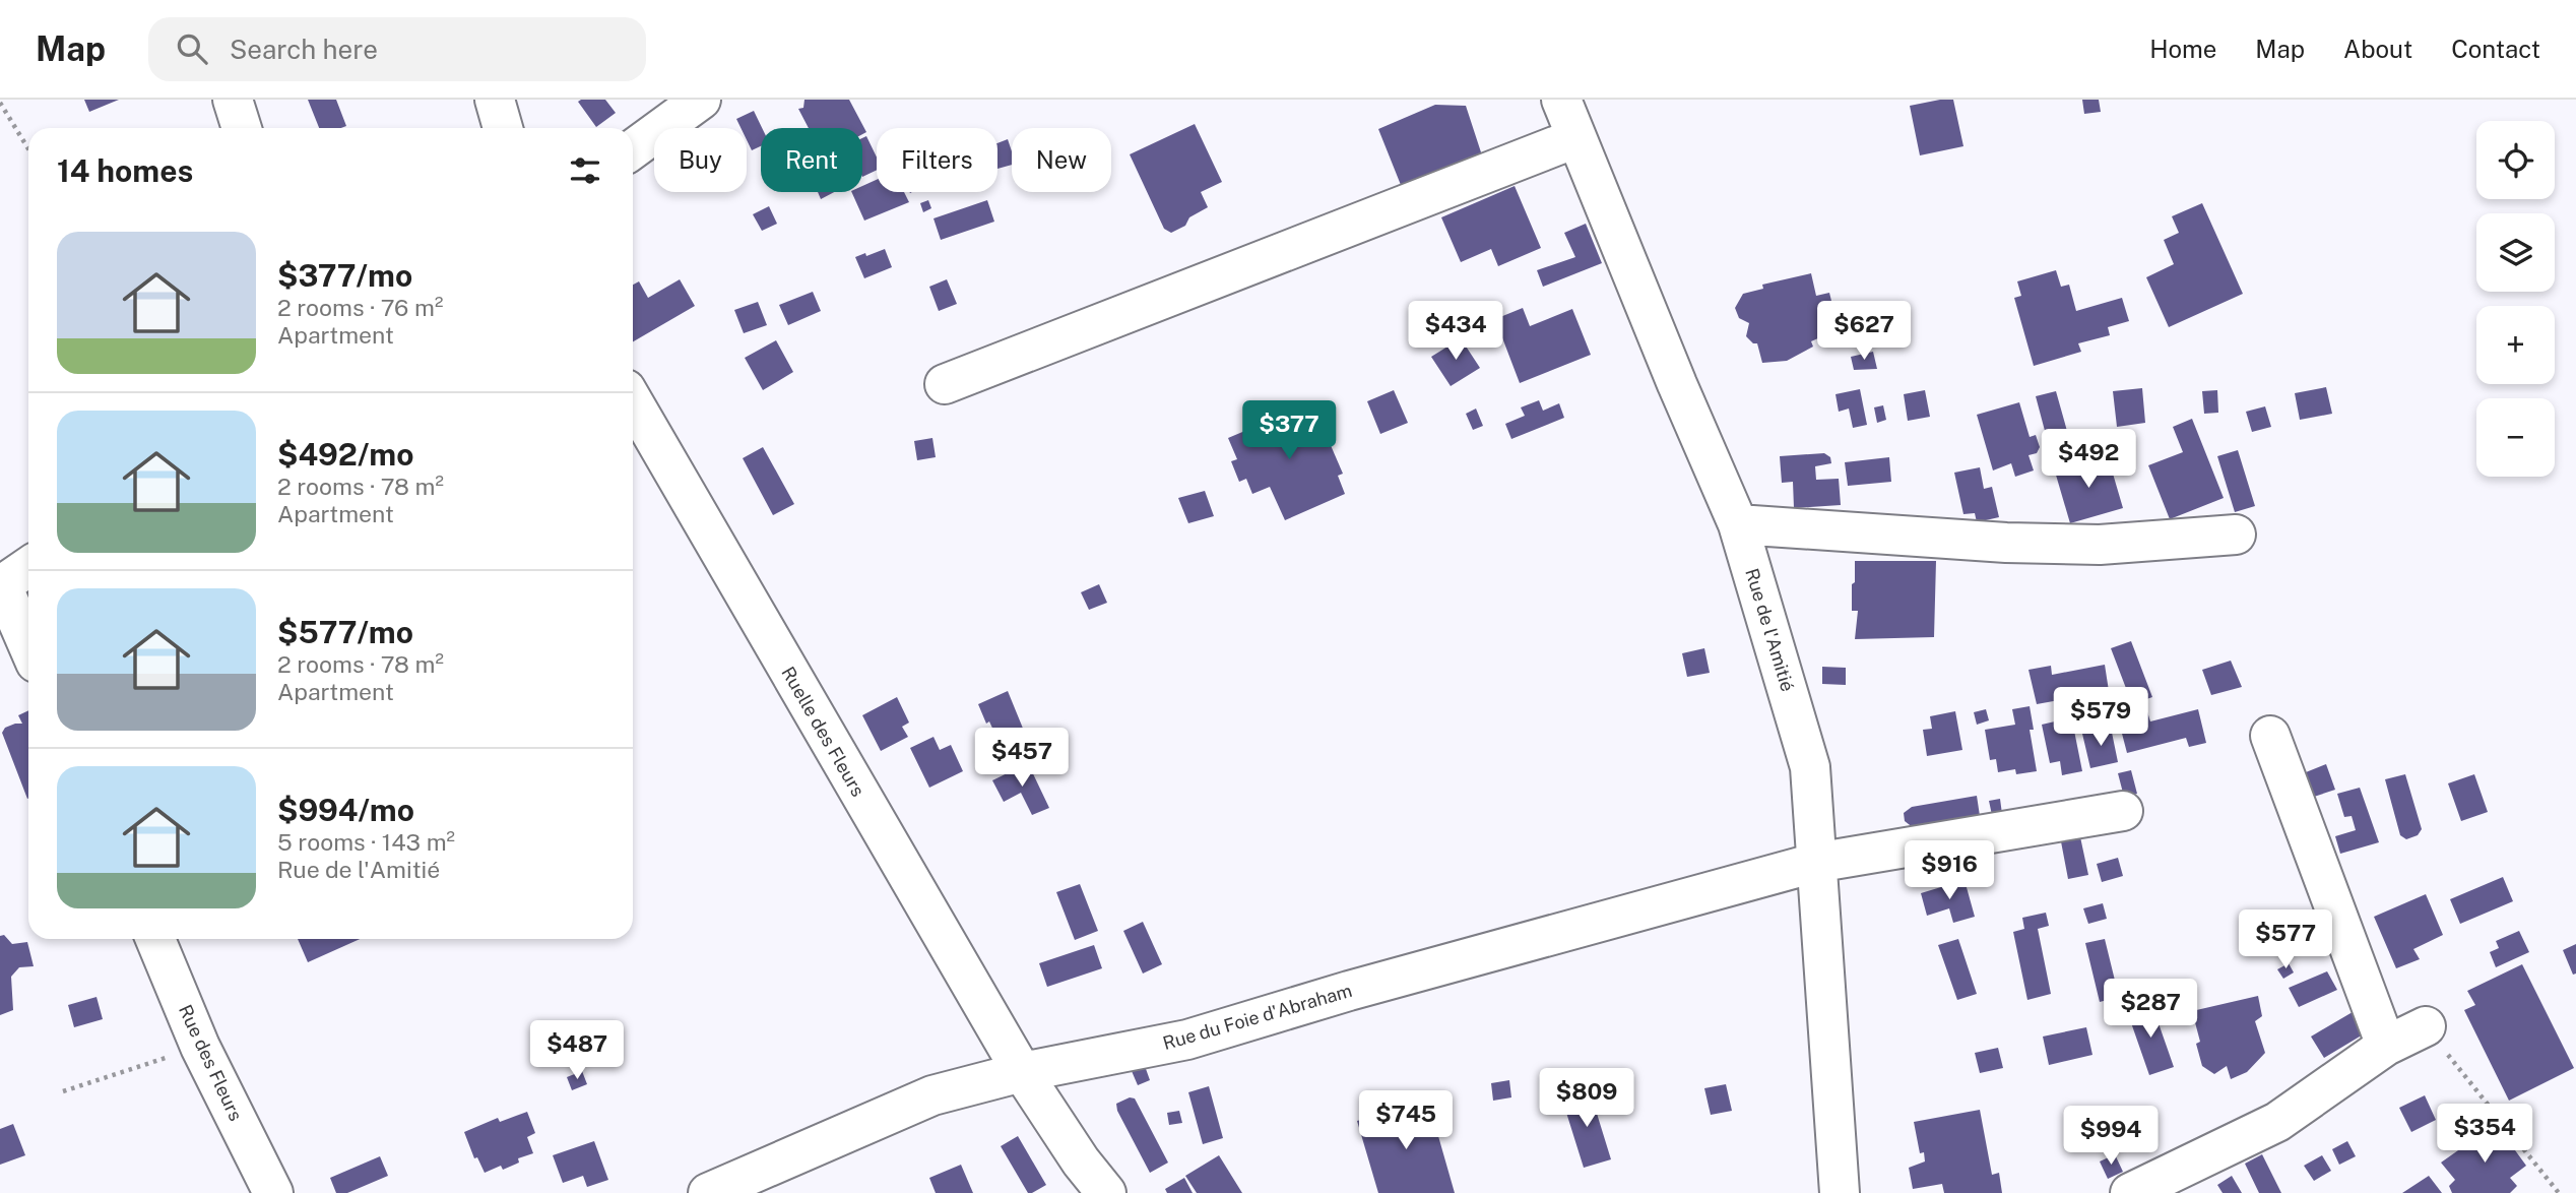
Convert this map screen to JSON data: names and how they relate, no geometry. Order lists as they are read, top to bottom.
{
  "streets": {
    "street": [
      "Rue de l'Amitié",
      "Ruelle des Fleurs",
      "Rue du Foie d'Abraham",
      "Rue des Fleurs"
    ]
  },
  "crossings": [
    ["Rue de l'Amitié", "Rue du Foie d'Abraham"],
    ["Ruelle des Fleurs", "Rue du Foie d'Abraham"]
  ],
  "page": {
    "header": "Map",
    "search": "Search here",
    "nav": [
      "Home",
      "Map",
      "About",
      "Contact"
    ],
    "map_buttons": ["+", "−"],
    "chip": [
      "Buy",
      "Rent",
      "Filters",
      "New"
    ],
    "heading": "14 homes",
    "list": [
      {
        "name": "$377/mo",
        "note": "2 rooms · 76 m² · Apartment"
      },
      {
        "name": "$492/mo",
        "note": "2 rooms · 78 m² · Apartment"
      },
      {
        "name": "$577/mo",
        "note": "2 rooms · 78 m² · Apartment"
      },
      {
        "name": "$994/mo",
        "note": "5 rooms · 143 m² · Rue de l'Amitié"
      }
    ],
    "price": [
      "$434",
      "$627",
      "$377",
      "$492",
      "$579",
      "$457",
      "$916",
      "$577",
      "$287",
      "$487",
      "$809",
      "$745",
      "$354",
      "$994"
    ]
  }
}
